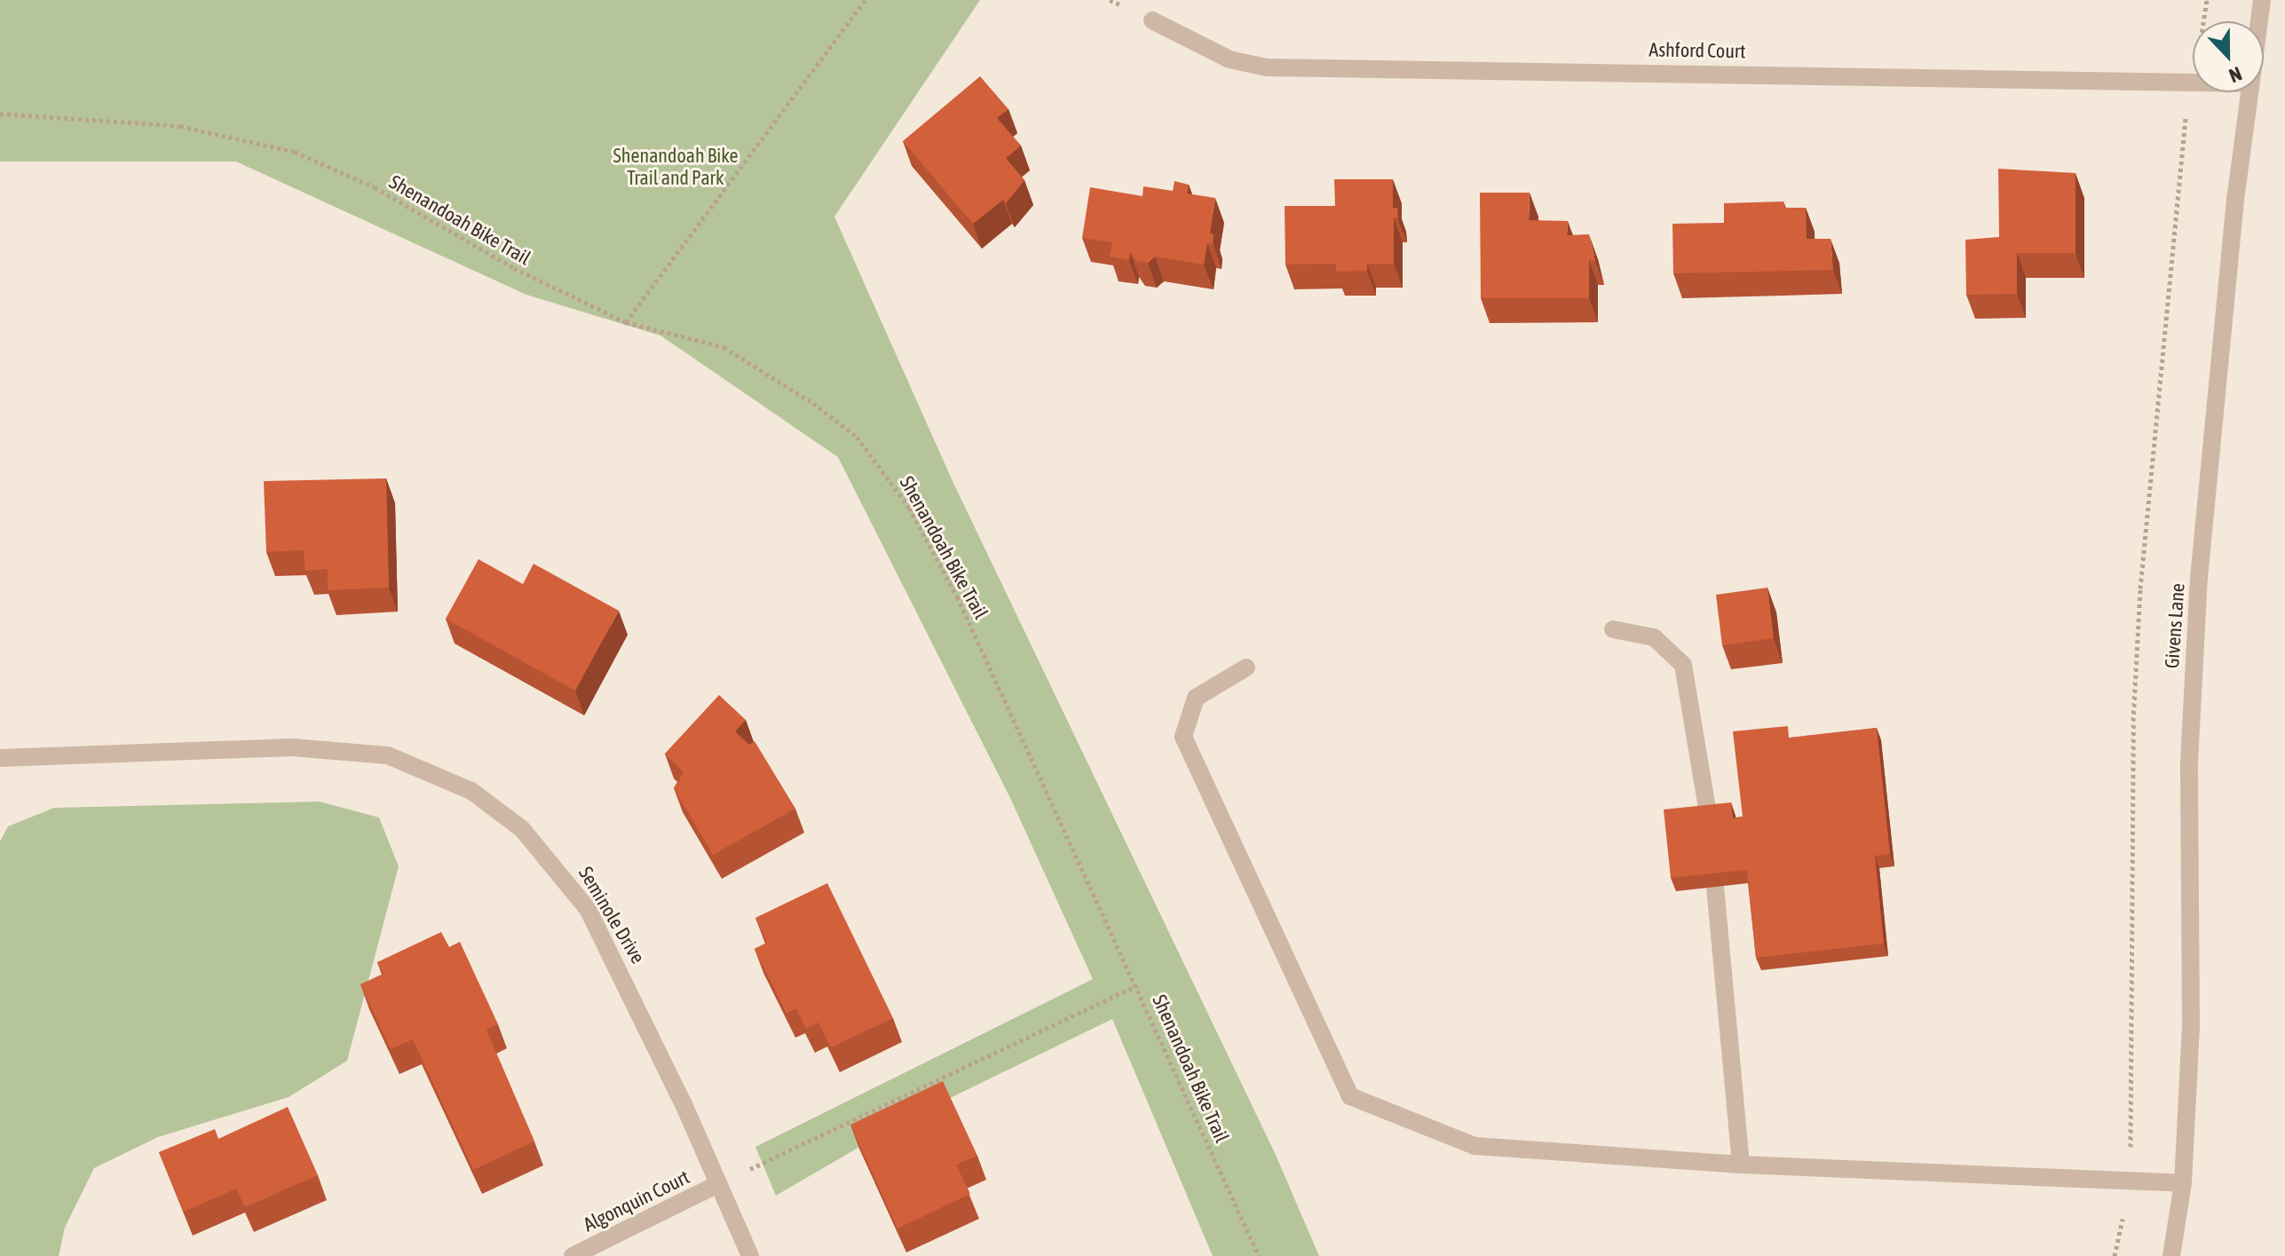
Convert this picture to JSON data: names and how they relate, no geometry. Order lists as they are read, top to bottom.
{
  "streets": {
    "street": [
      "Ashford Court",
      "Givens Lane",
      "Seminole Drive",
      "Algonquin Court"
    ],
    "path": ["Shenandoah Bike Trail"]
  },
  "crossings": [
    ["Seminole Drive", "Algonquin Court"]
  ],
  "parks": ["Shenandoah Bike Trail and Park"],
  "north": "bottom"
}
